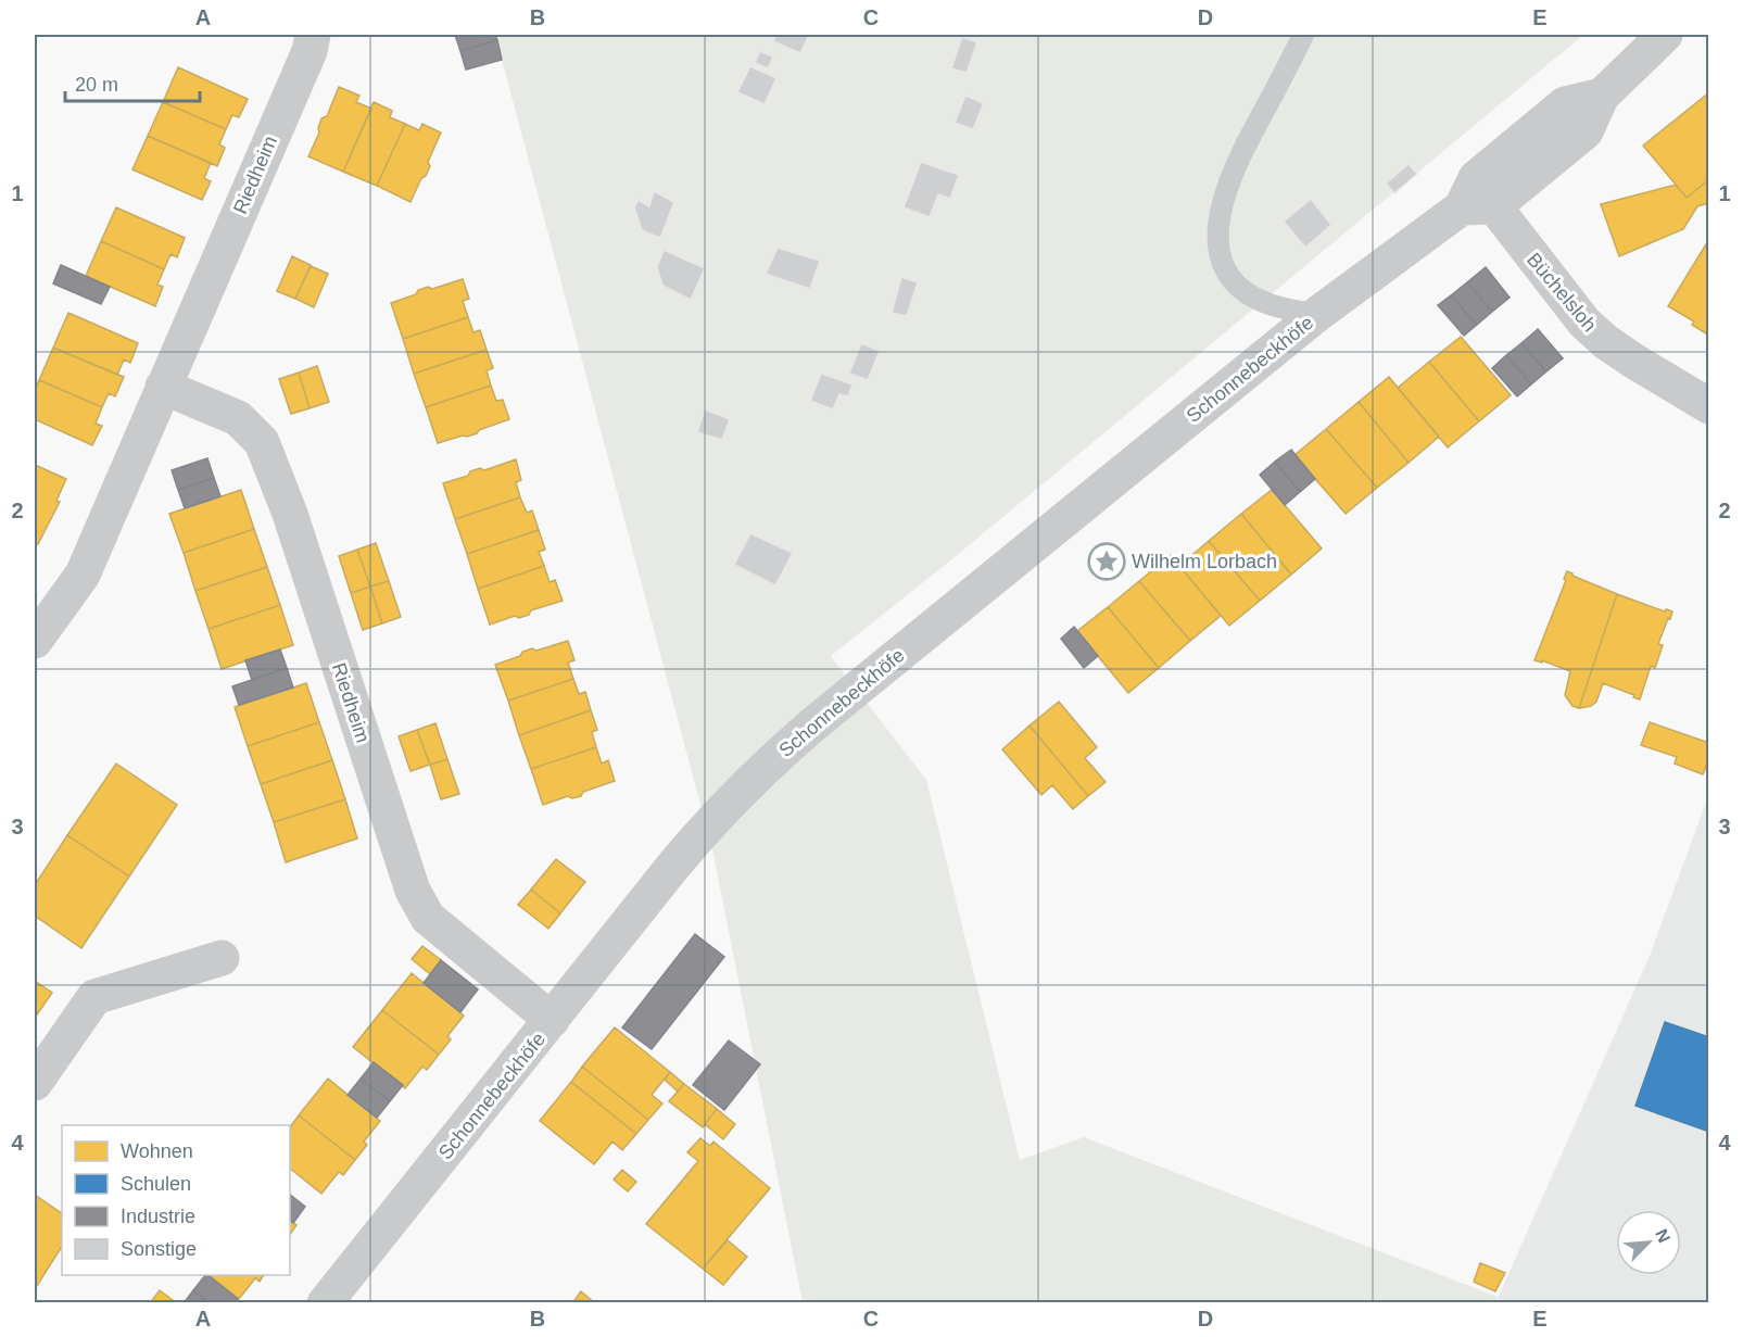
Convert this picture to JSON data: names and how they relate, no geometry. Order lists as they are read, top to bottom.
{
  "streets": {
    "street": ["Riedheim", "Büchelsloh", "Schonnebeckhöfe"]
  },
  "crossings": [
    ["Riedheim", "Schonnebeckhöfe"],
    ["Büchelsloh", "Schonnebeckhöfe"]
  ],
  "places": {
    "place": ["Wilhelm Lorbach"]
  },
  "legend": [
    "Wohnen",
    "Schulen",
    "Industrie",
    "Sonstige"
  ],
  "scale_bar": "20 m",
  "north": "top right",
  "grid": {
    "columns": [
      "A",
      "B",
      "C",
      "D",
      "E"
    ],
    "rows": [
      "1",
      "2",
      "3",
      "4"
    ]
  }
}
